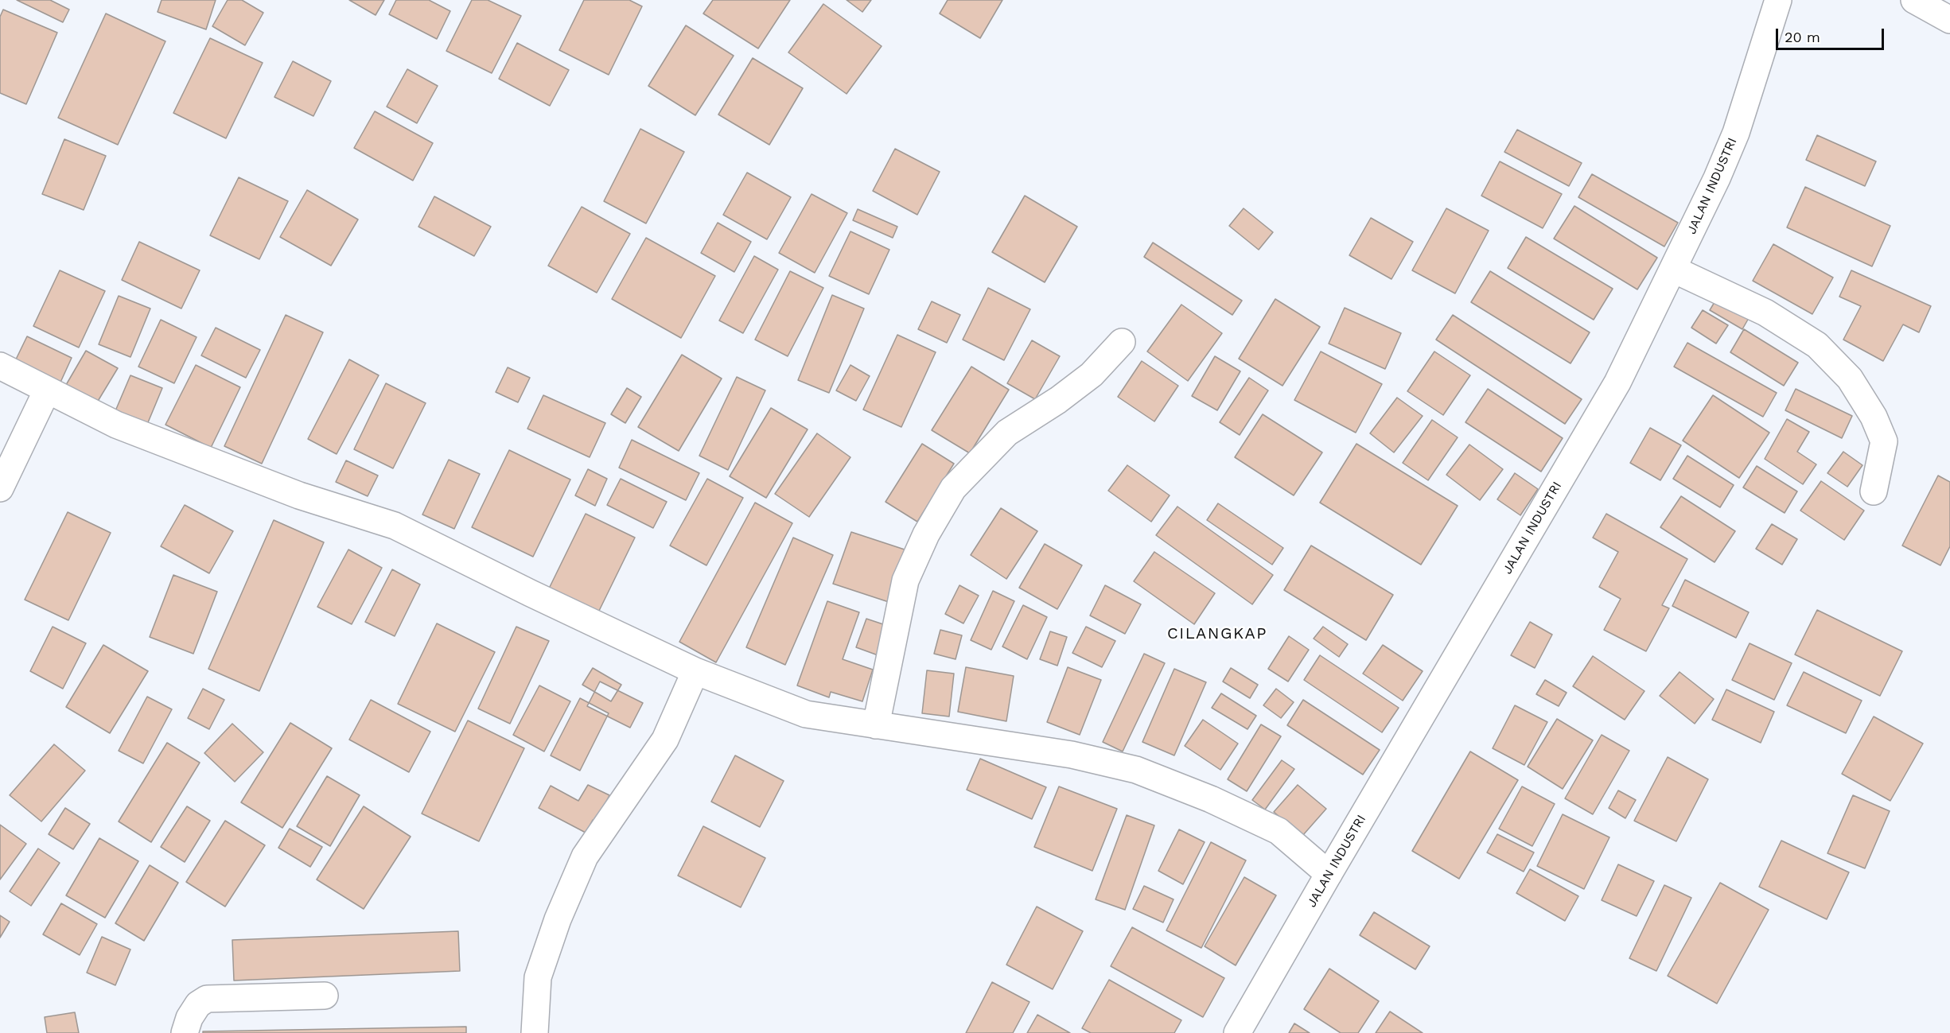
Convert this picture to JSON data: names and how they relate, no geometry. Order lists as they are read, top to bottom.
{
  "streets": {
    "street": ["JALAN INDUSTRI"]
  },
  "districts": ["CILANGKAP"],
  "scale_bar": "20 m"
}
